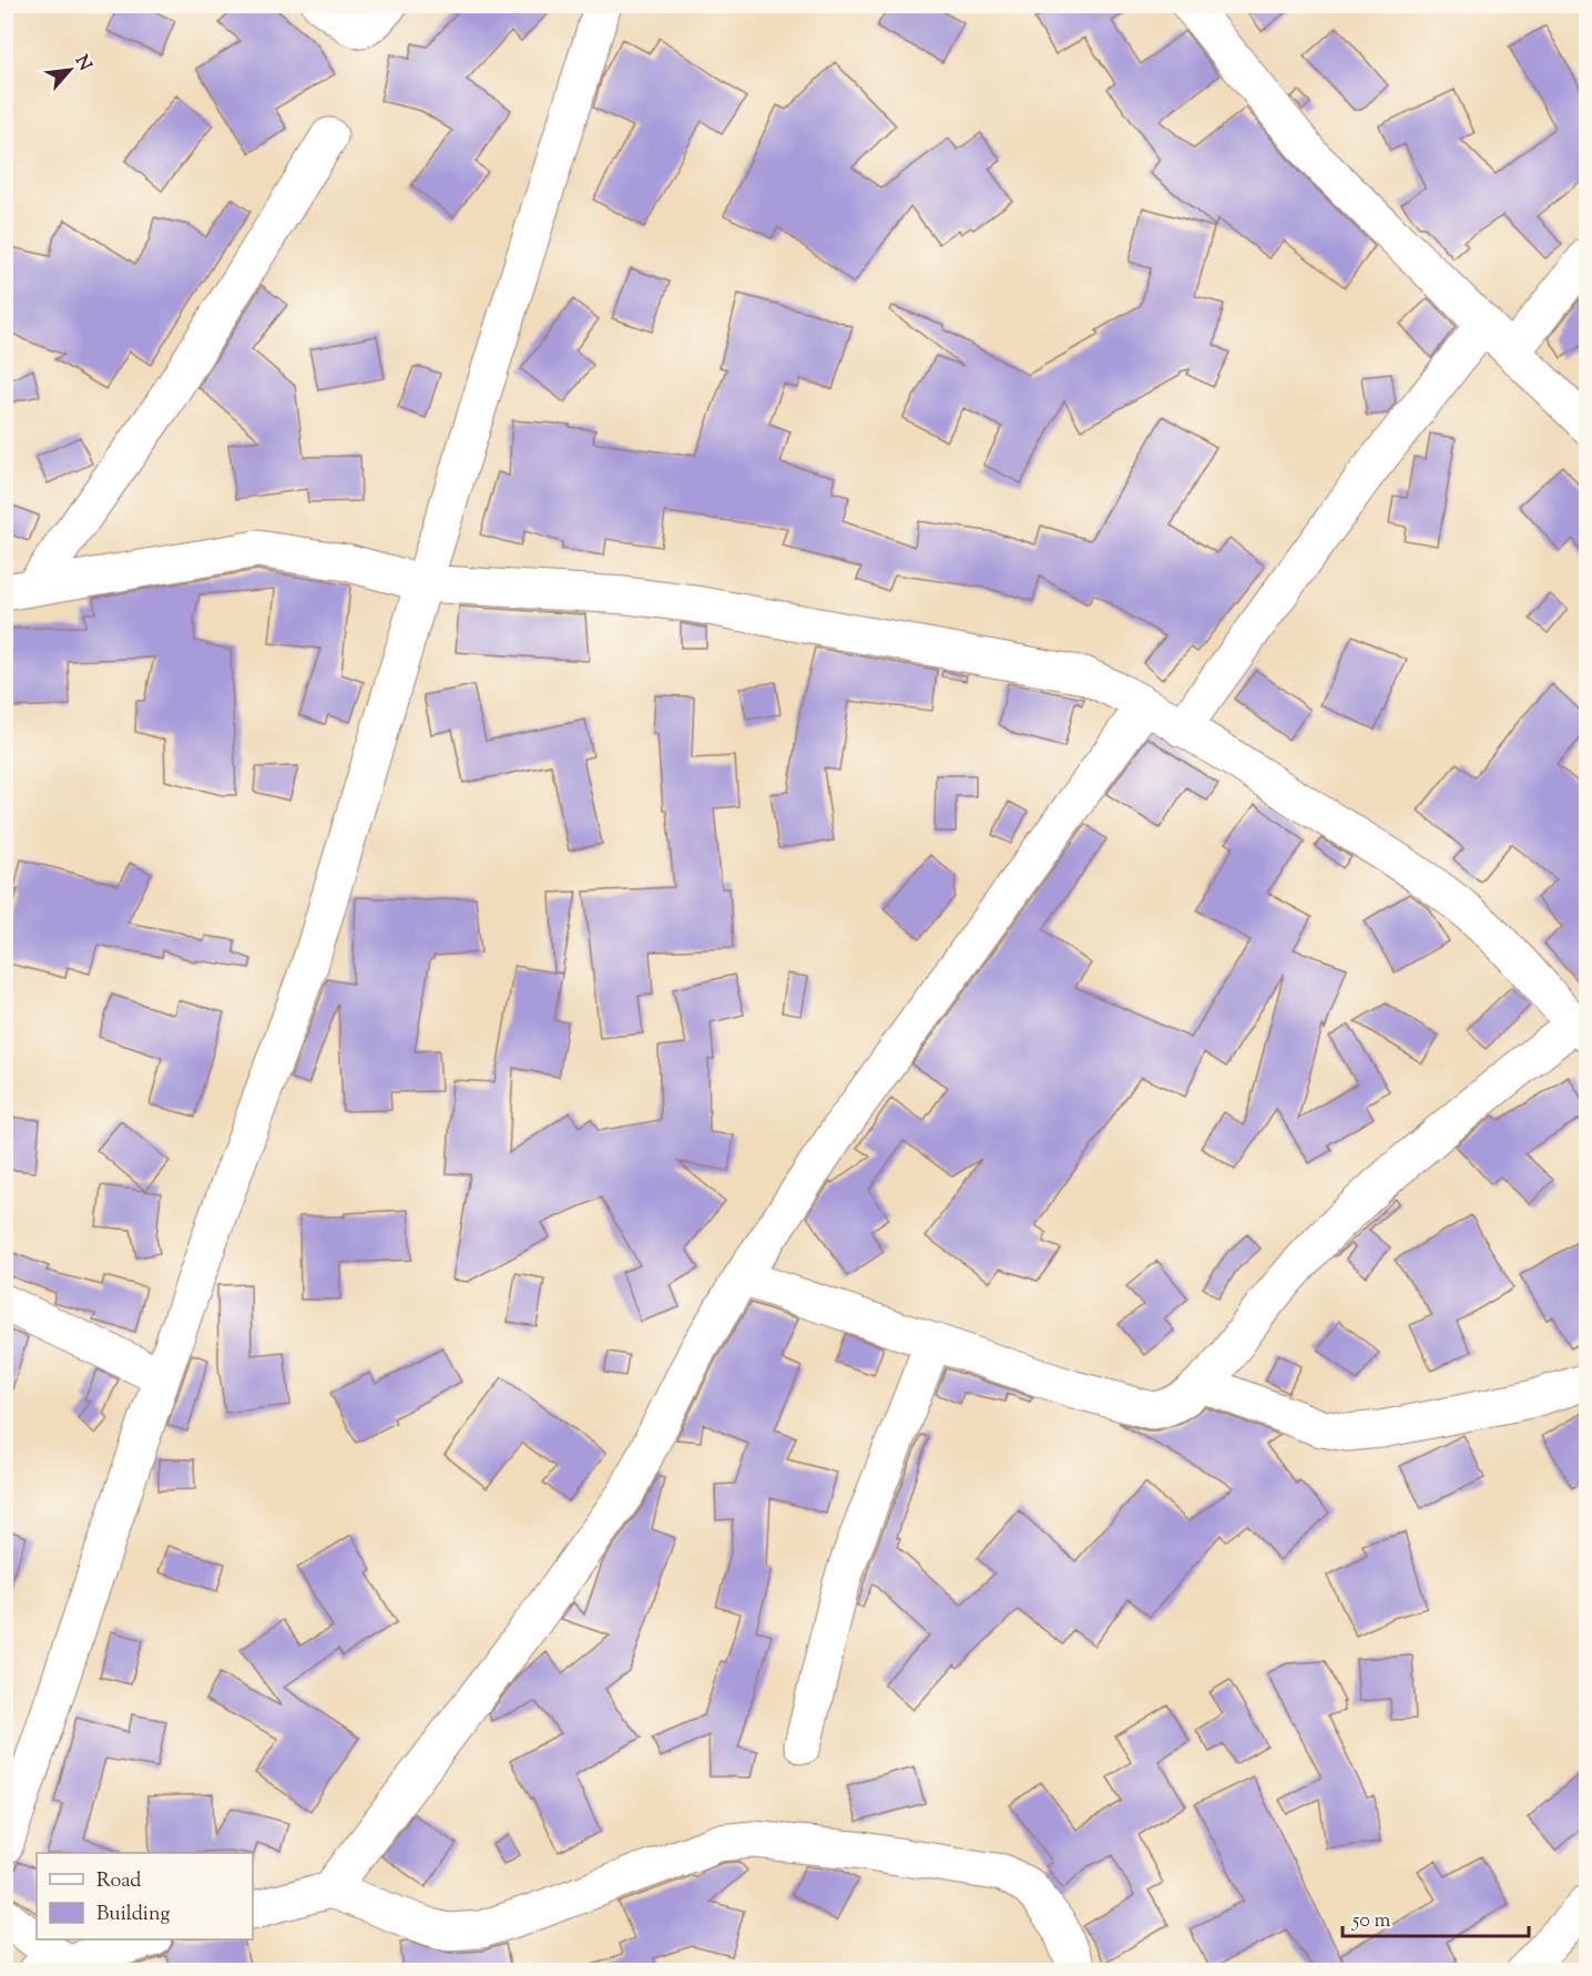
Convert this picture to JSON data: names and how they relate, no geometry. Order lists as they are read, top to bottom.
{
  "legend": ["Road", "Building"],
  "scale_bar": "50 m",
  "north": "top right"
}
